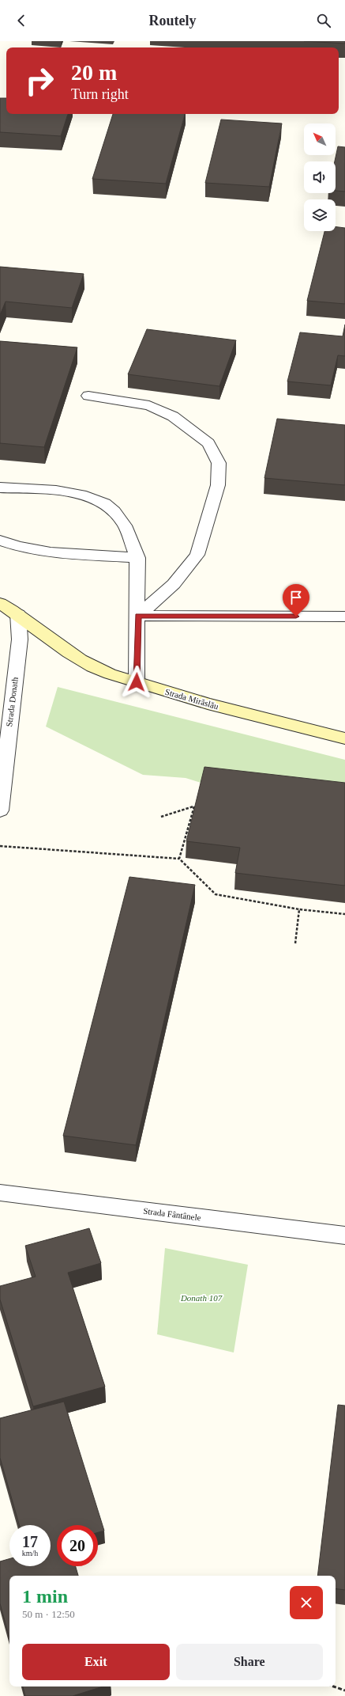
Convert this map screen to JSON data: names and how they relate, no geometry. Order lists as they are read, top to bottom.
{
  "streets": {
    "main road": ["Strada Mirăslău"],
    "street": ["Strada Donath", "Strada Fântânele"]
  },
  "crossings": [
    ["Strada Mirăslău", "Strada Donath"]
  ],
  "parks": ["Donath 107"],
  "north": "top left",
  "page": {
    "header": "Routely",
    "turn": ["20 m", "Turn right"],
    "speed": "17 km/h",
    "limit": "20",
    "heading": ["1 min", "50 m · 12:50"],
    "buttons": ["Exit", "Share"]
  }
}
